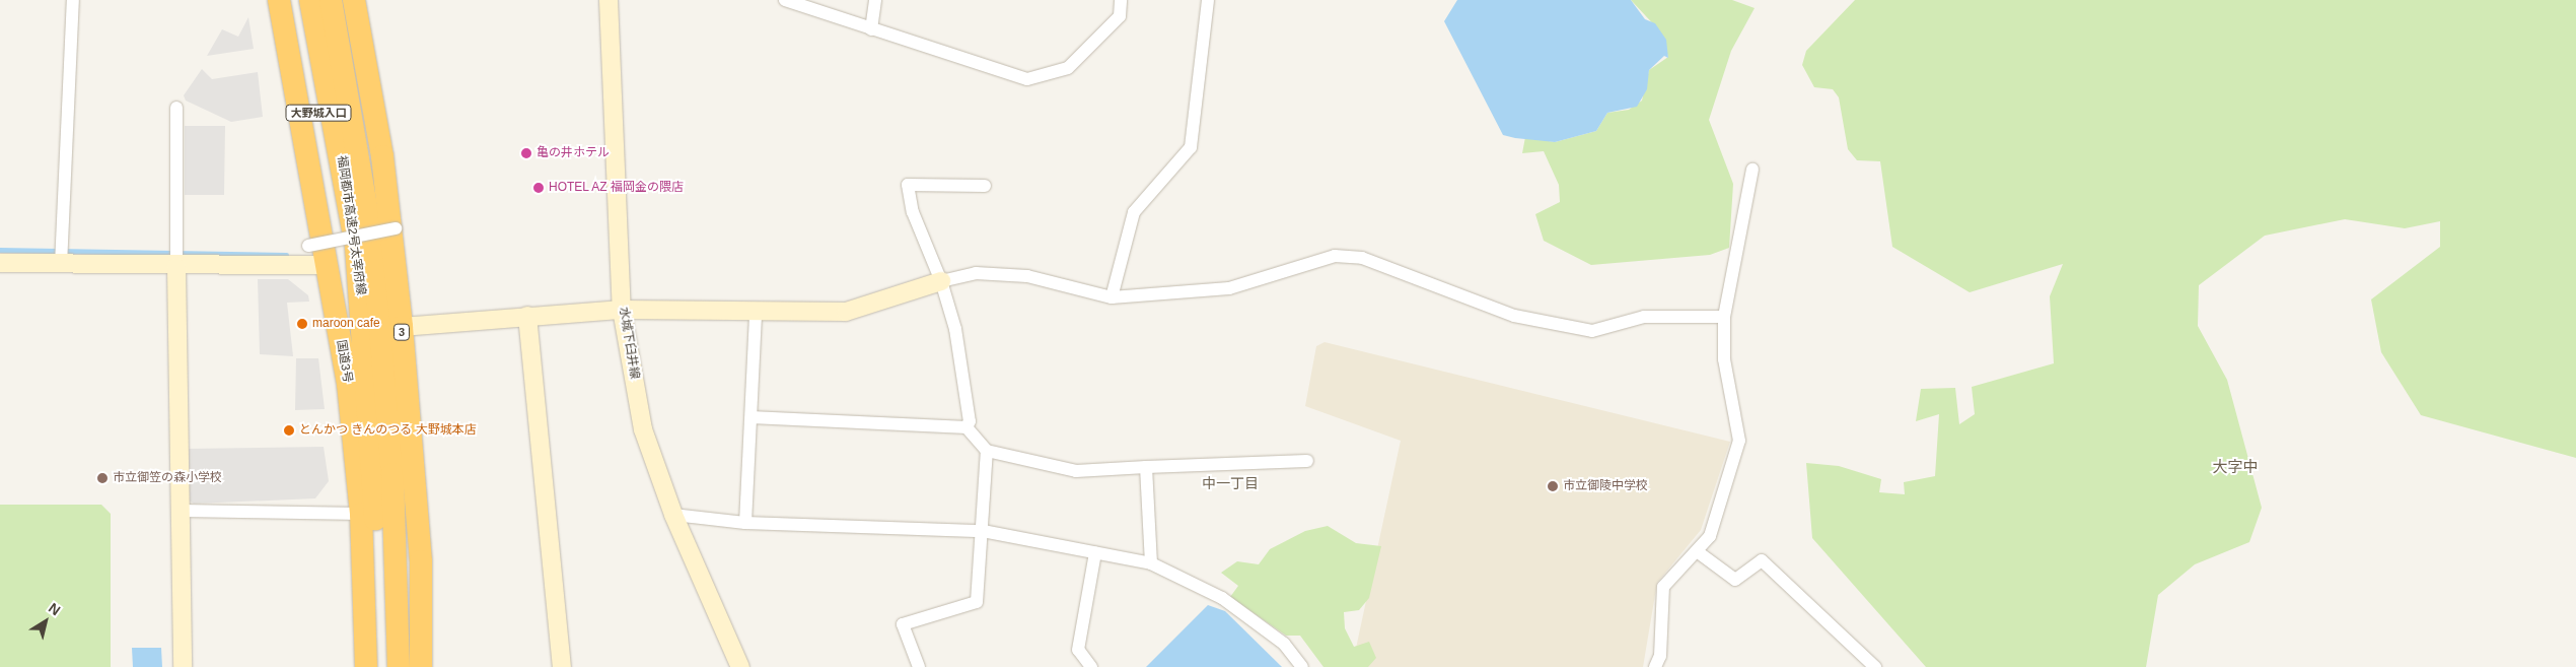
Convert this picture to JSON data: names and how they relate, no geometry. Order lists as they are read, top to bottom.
{
  "streets": {
    "highway": [
      "大野城入口",
      "福岡都市高速2号太宰府線",
      "3",
      "国道3号"
    ],
    "street": ["水城下臼井線"]
  },
  "crossings": [
    ["大野城入口", "国道3号"]
  ],
  "districts": ["大字中", "中一丁目"],
  "places": [
    "亀の井ホテル",
    "HOTEL AZ 福岡金の隈店",
    "maroon cafe",
    "とんかつ きんのつる 大野城本店",
    "市立御笠の森小学校",
    "市立御陵中学校"
  ],
  "north": "top right"
}
